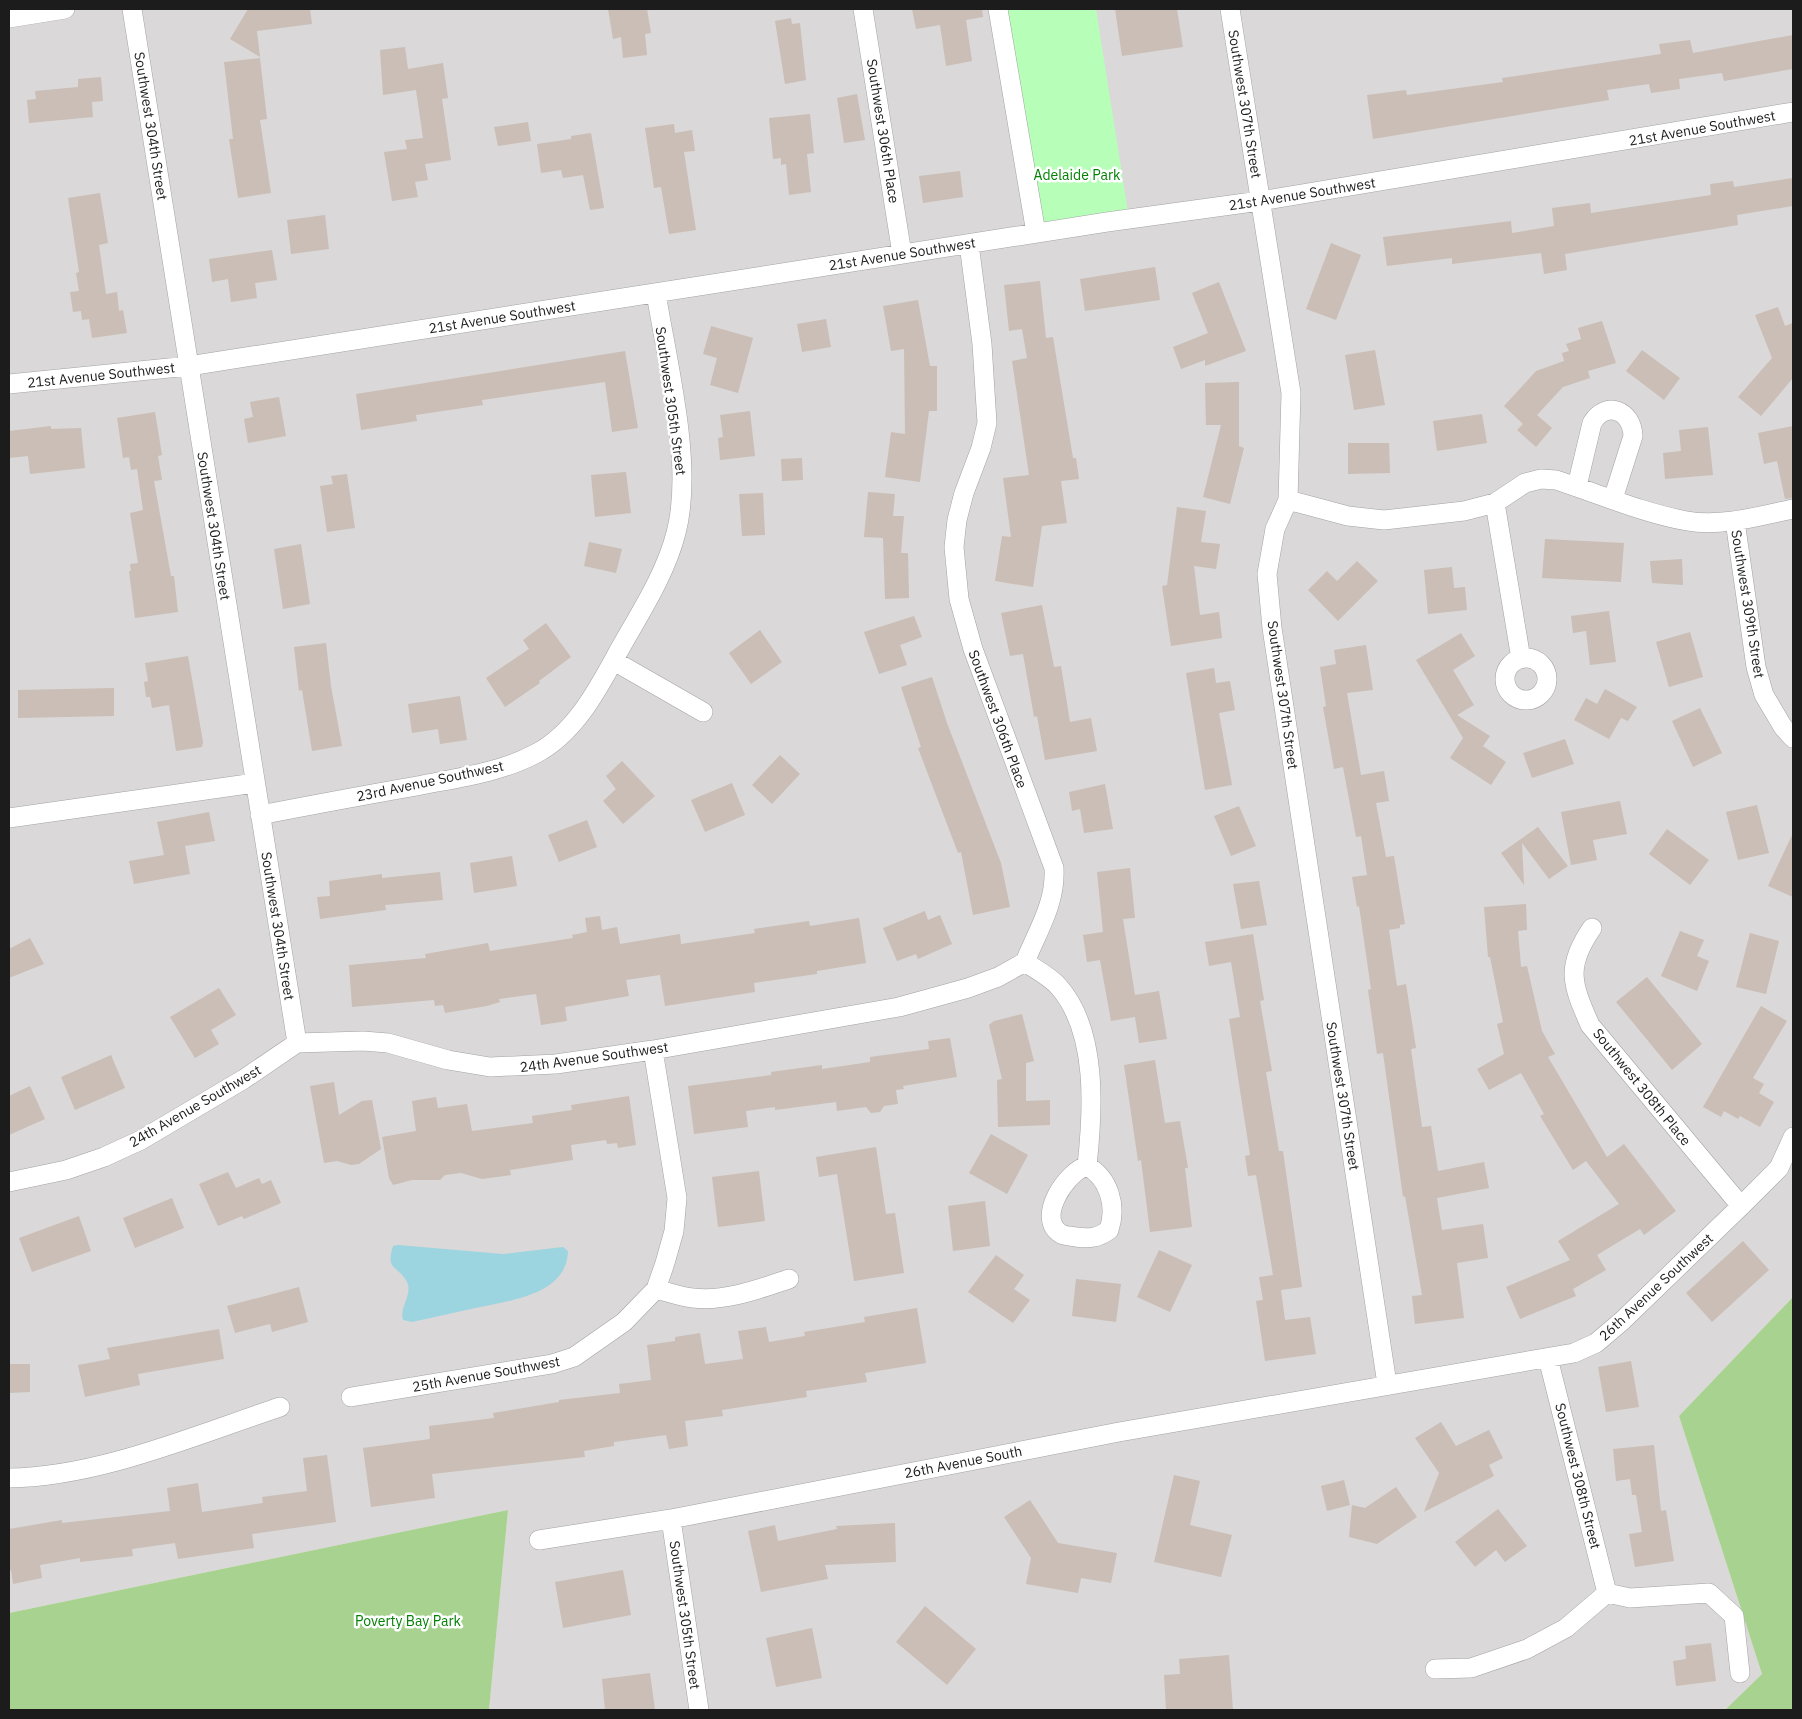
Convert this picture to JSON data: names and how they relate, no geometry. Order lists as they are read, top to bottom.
{
  "streets": {
    "street": [
      "Southwest 307th Street",
      "Southwest 304th Street",
      "21st Avenue Southwest",
      "Southwest 306th Place",
      "Southwest 305th Street",
      "Southwest 309th Street",
      "23rd Avenue Southwest",
      "24th Avenue Southwest",
      "Southwest 308th Place",
      "26th Avenue Southwest",
      "25th Avenue Southwest",
      "26th Avenue South",
      "Southwest 308th Street"
    ]
  },
  "crossings": [
    ["Southwest 307th Street", "21st Avenue Southwest"],
    ["Southwest 307th Street", "26th Avenue Southwest"],
    ["Southwest 307th Street", "26th Avenue South"],
    ["Southwest 304th Street", "21st Avenue Southwest"],
    ["Southwest 304th Street", "23rd Avenue Southwest"],
    ["Southwest 304th Street", "24th Avenue Southwest"],
    ["21st Avenue Southwest", "Southwest 306th Place"],
    ["21st Avenue Southwest", "Southwest 305th Street"],
    ["Southwest 306th Place", "24th Avenue Southwest"],
    ["Southwest 305th Street", "23rd Avenue Southwest"],
    ["Southwest 305th Street", "26th Avenue South"],
    ["Southwest 308th Place", "26th Avenue Southwest"],
    ["26th Avenue Southwest", "26th Avenue South"],
    ["26th Avenue Southwest", "Southwest 308th Street"]
  ],
  "parks": ["Adelaide Park", "Poverty Bay Park"]
}
